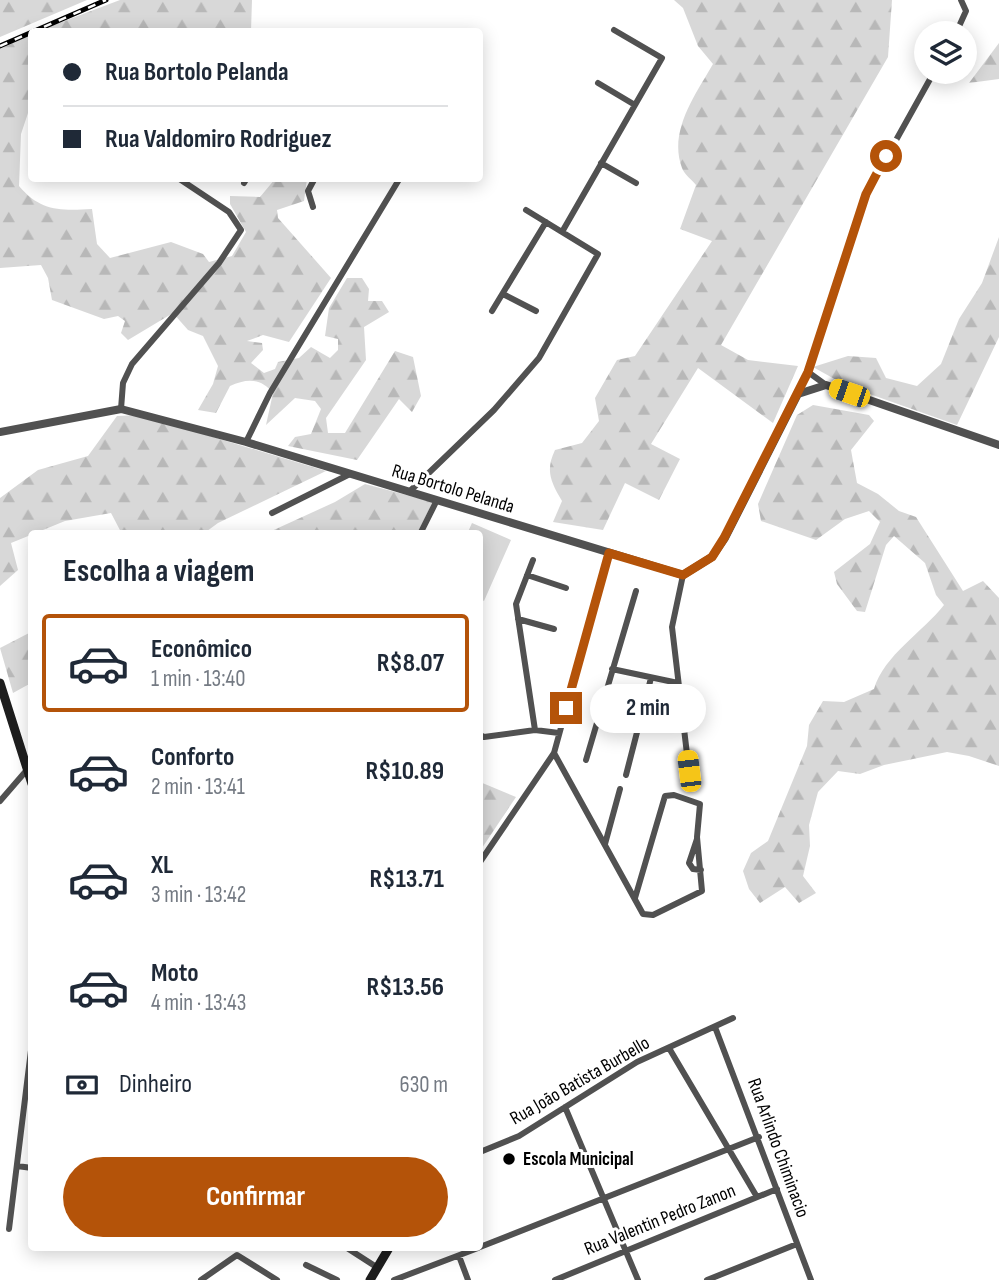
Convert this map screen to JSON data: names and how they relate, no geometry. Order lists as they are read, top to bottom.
{
  "streets": {
    "street": [
      "Rua Bortolo Pelanda",
      "Rua João Batista Burbello",
      "Rua Arlindo Chiminacio",
      "Rua Valentin Pedro Zanon"
    ]
  },
  "crossings": [
    ["Rua João Batista Burbello", "Rua Arlindo Chiminacio"],
    ["Rua Arlindo Chiminacio", "Rua Valentin Pedro Zanon"]
  ],
  "places": ["Escola Municipal"],
  "page": {
    "banner": ["Rua Bortolo Pelanda", "Rua Valdomiro Rodriguez"],
    "heading": "Escolha a viagem",
    "list": [
      {
        "name": "Econômico",
        "note": "1 min · 13:40",
        "value": "R$8.07"
      },
      {
        "name": "Conforto",
        "note": "2 min · 13:41",
        "value": "R$10.89"
      },
      {
        "name": "XL",
        "note": "3 min · 13:42",
        "value": "R$13.71"
      },
      {
        "name": "Moto",
        "note": "4 min · 13:43",
        "value": "R$13.56"
      }
    ],
    "bubble": "2 min",
    "pay": ["Dinheiro", "630 m"],
    "buttons": "Confirmar"
  }
}
